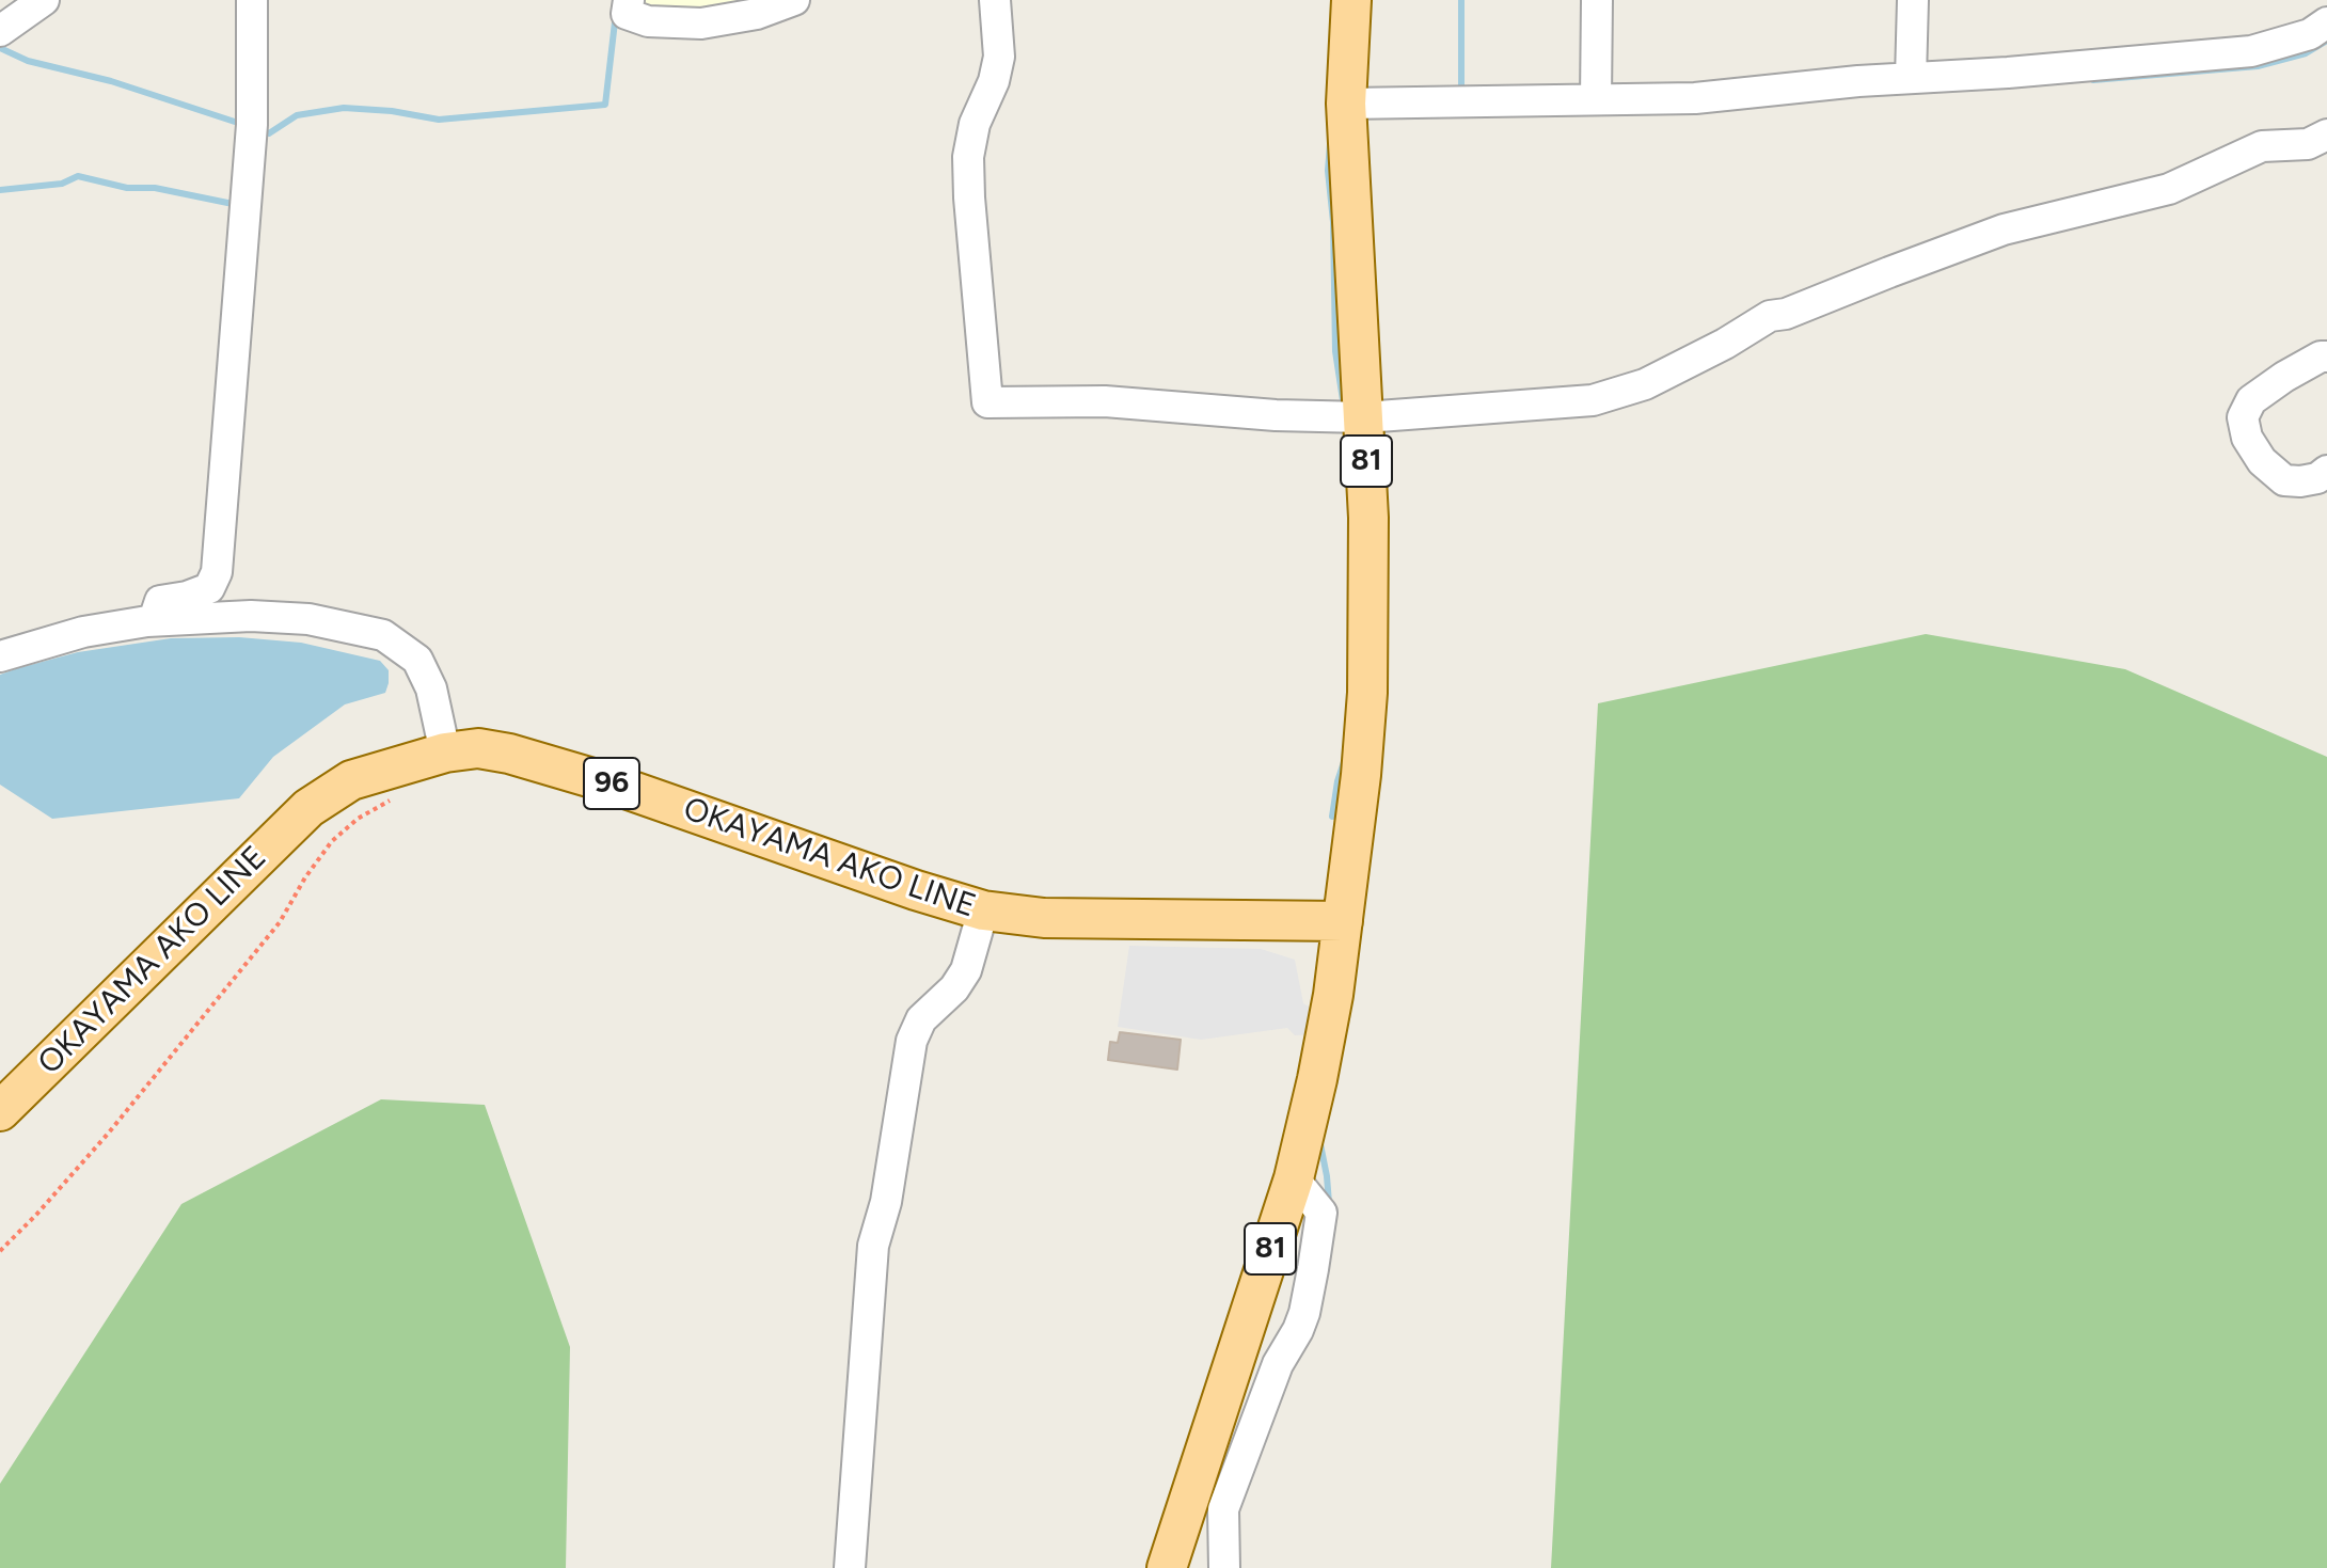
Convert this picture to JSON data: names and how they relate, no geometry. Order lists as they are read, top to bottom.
{
  "streets": {
    "main road": ["81", "96", "OKAYAMA AKO LINE"]
  },
  "crossings": [
    ["81", "OKAYAMA AKO LINE"]
  ]
}
